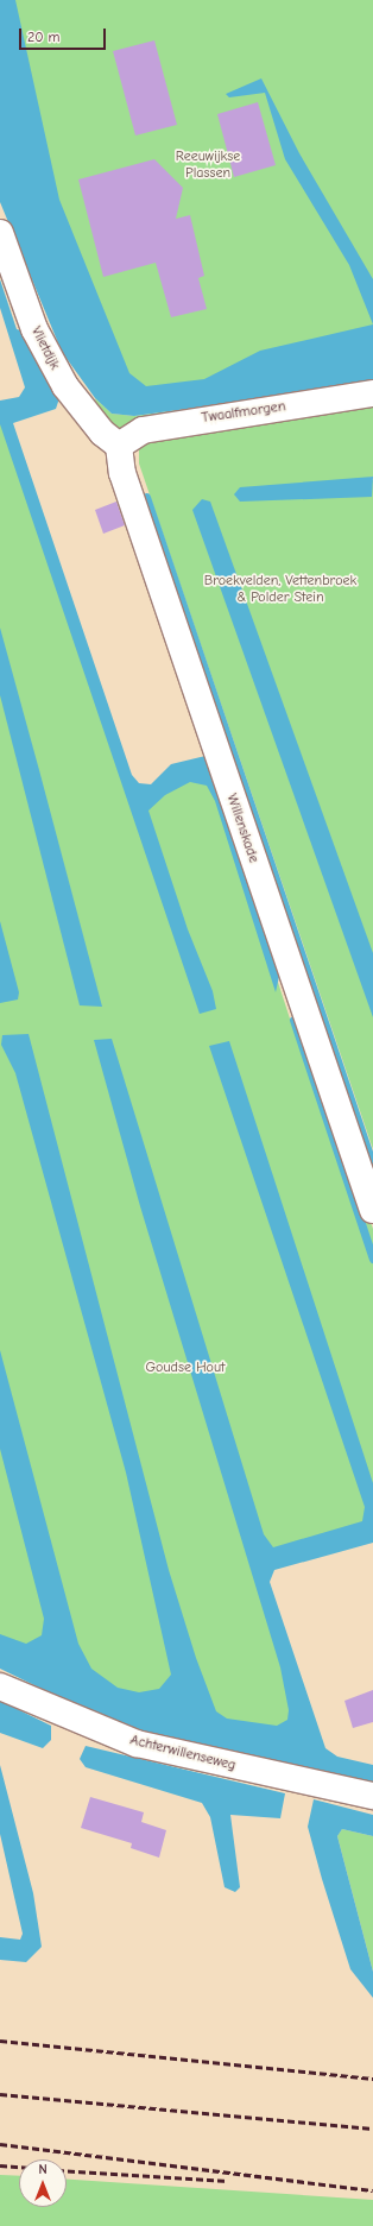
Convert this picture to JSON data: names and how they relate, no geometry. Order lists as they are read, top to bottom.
{
  "streets": {
    "street": [
      "Vlietdijk",
      "Twaalfmorgen",
      "Willenskade",
      "Achterwillenseweg"
    ]
  },
  "crossings": [
    ["Vlietdijk", "Twaalfmorgen"],
    ["Vlietdijk", "Willenskade"],
    ["Twaalfmorgen", "Willenskade"]
  ],
  "parks": ["Reeuwijkse Plassen", "Broekvelden, Vettenbroek & Polder Stein", "Goudse Hout"],
  "scale_bar": "20 m",
  "north": "top"
}
